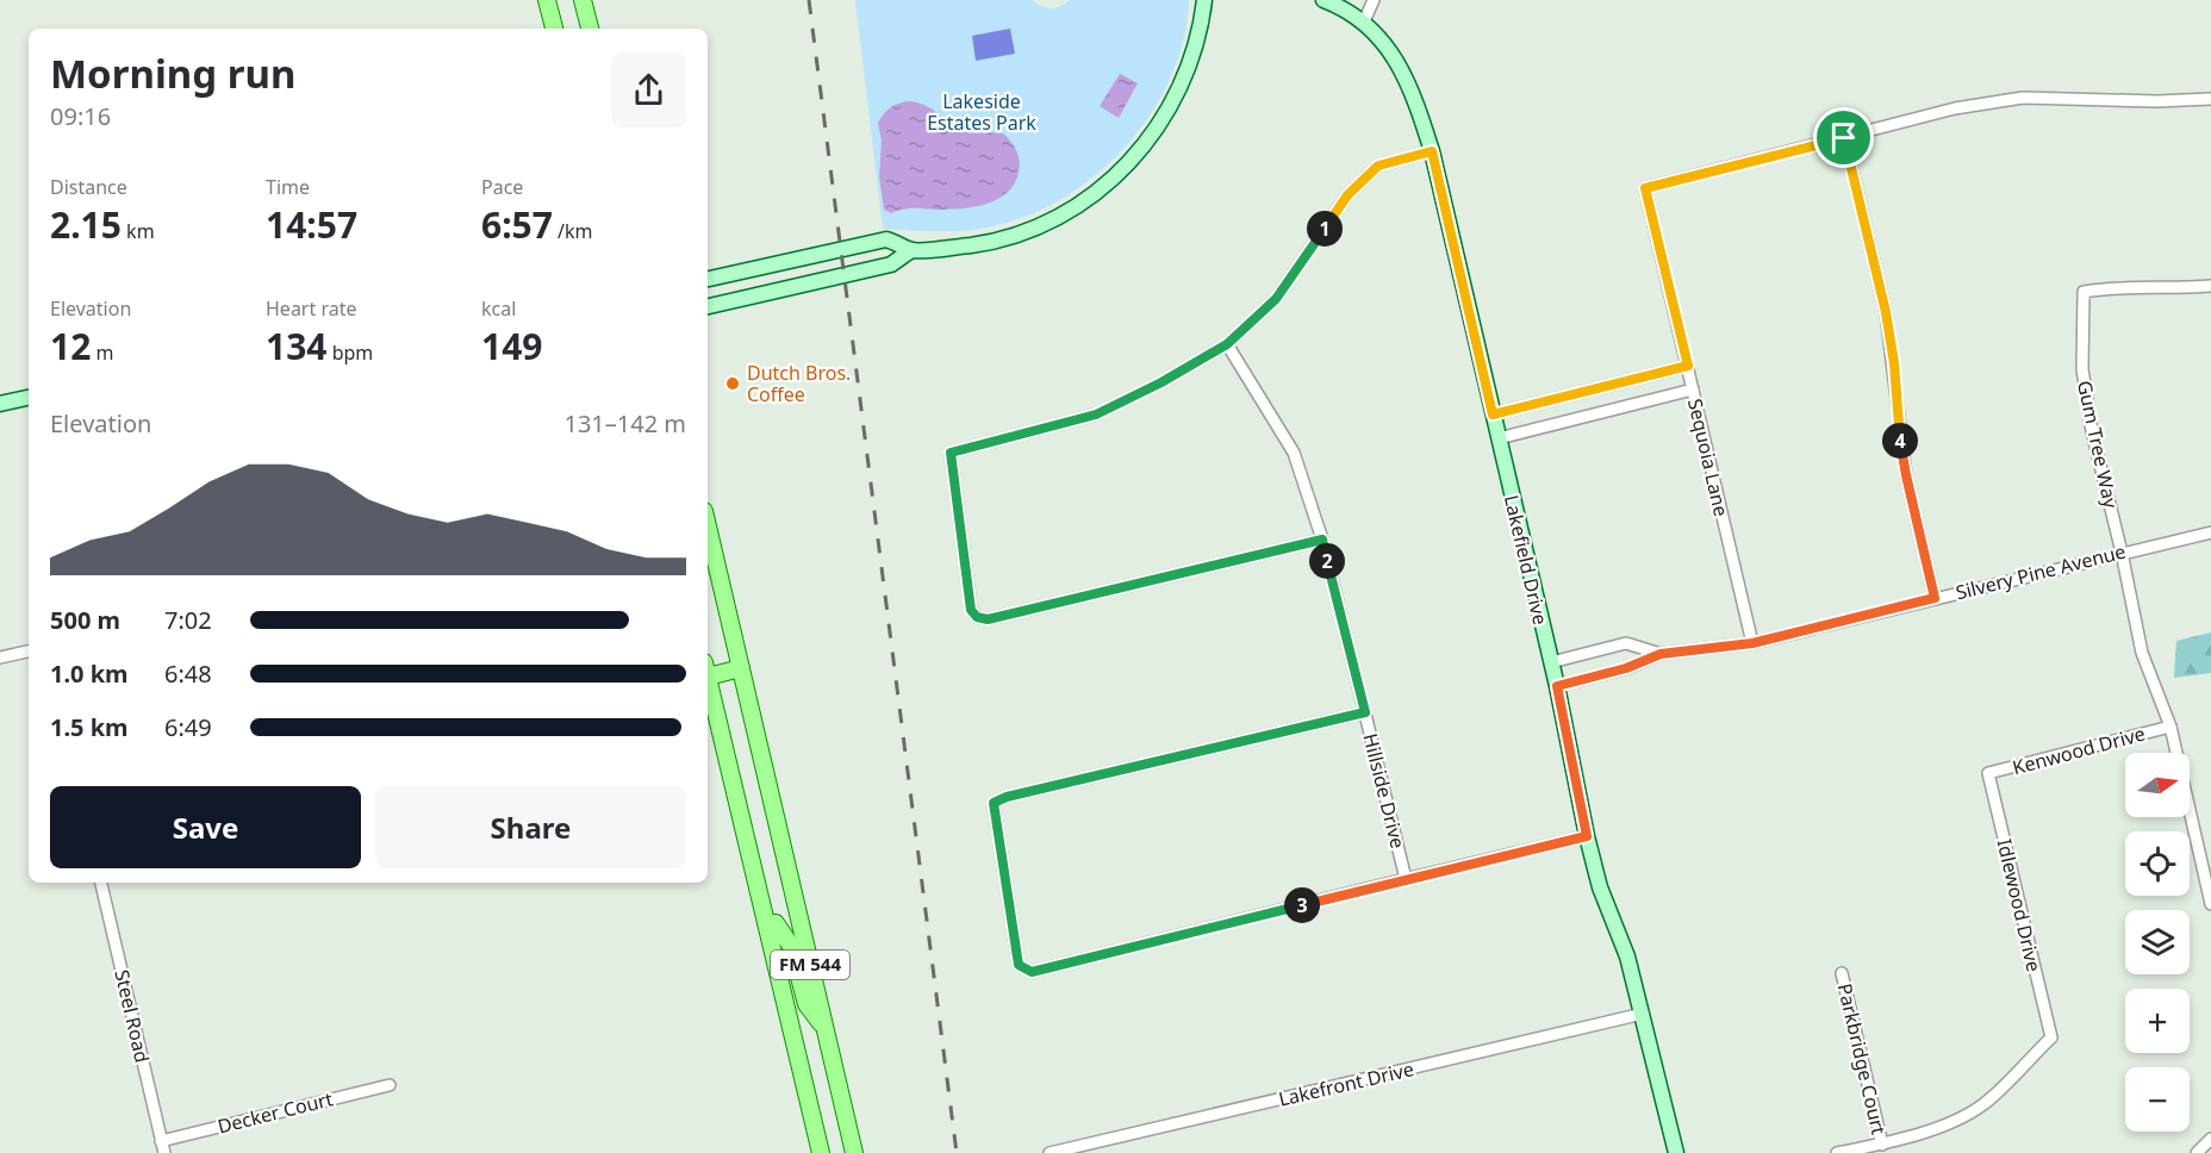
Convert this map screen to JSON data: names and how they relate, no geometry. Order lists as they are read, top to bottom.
{
  "streets": {
    "main road": ["FM 544"],
    "street": [
      "Gum Tree Way",
      "Sequoia Lane",
      "Lakefield Drive",
      "Silvery Pine Avenue",
      "Kenwood Drive",
      "Hillside Drive",
      "Idlewood Drive",
      "Steel Road",
      "Parkbridge Court",
      "Lakefront Drive",
      "Decker Court"
    ]
  },
  "crossings": [
    ["Gum Tree Way", "Silvery Pine Avenue"],
    ["Sequoia Lane", "Silvery Pine Avenue"],
    ["Lakefield Drive", "Silvery Pine Avenue"],
    ["Lakefield Drive", "Lakefront Drive"],
    ["Kenwood Drive", "Idlewood Drive"],
    ["Idlewood Drive", "Parkbridge Court"],
    ["Steel Road", "Decker Court"]
  ],
  "parks": ["Lakeside Estates Park"],
  "places": ["Dutch Bros. Coffee"],
  "north": "right",
  "page": {
    "heading": ["Morning run", "09:16"],
    "stats": [
      ["Distance", "2.15 km"],
      ["Time", "14:57"],
      ["Pace", "6:57 /km"],
      ["Elevation", "12 m"],
      ["Heart rate", "134 bpm"],
      ["kcal", "149"]
    ],
    "pins": [
      "1",
      "4",
      "2",
      "3"
    ],
    "chart": ["Elevation", "131–142 m"],
    "list": [
      {
        "name": "500 m",
        "note": "7:02"
      },
      {
        "name": "1.0 km",
        "note": "6:48"
      },
      {
        "name": "1.5 km",
        "note": "6:49"
      }
    ],
    "map_buttons": ["+", "−"],
    "buttons": ["Save", "Share"]
  }
}
